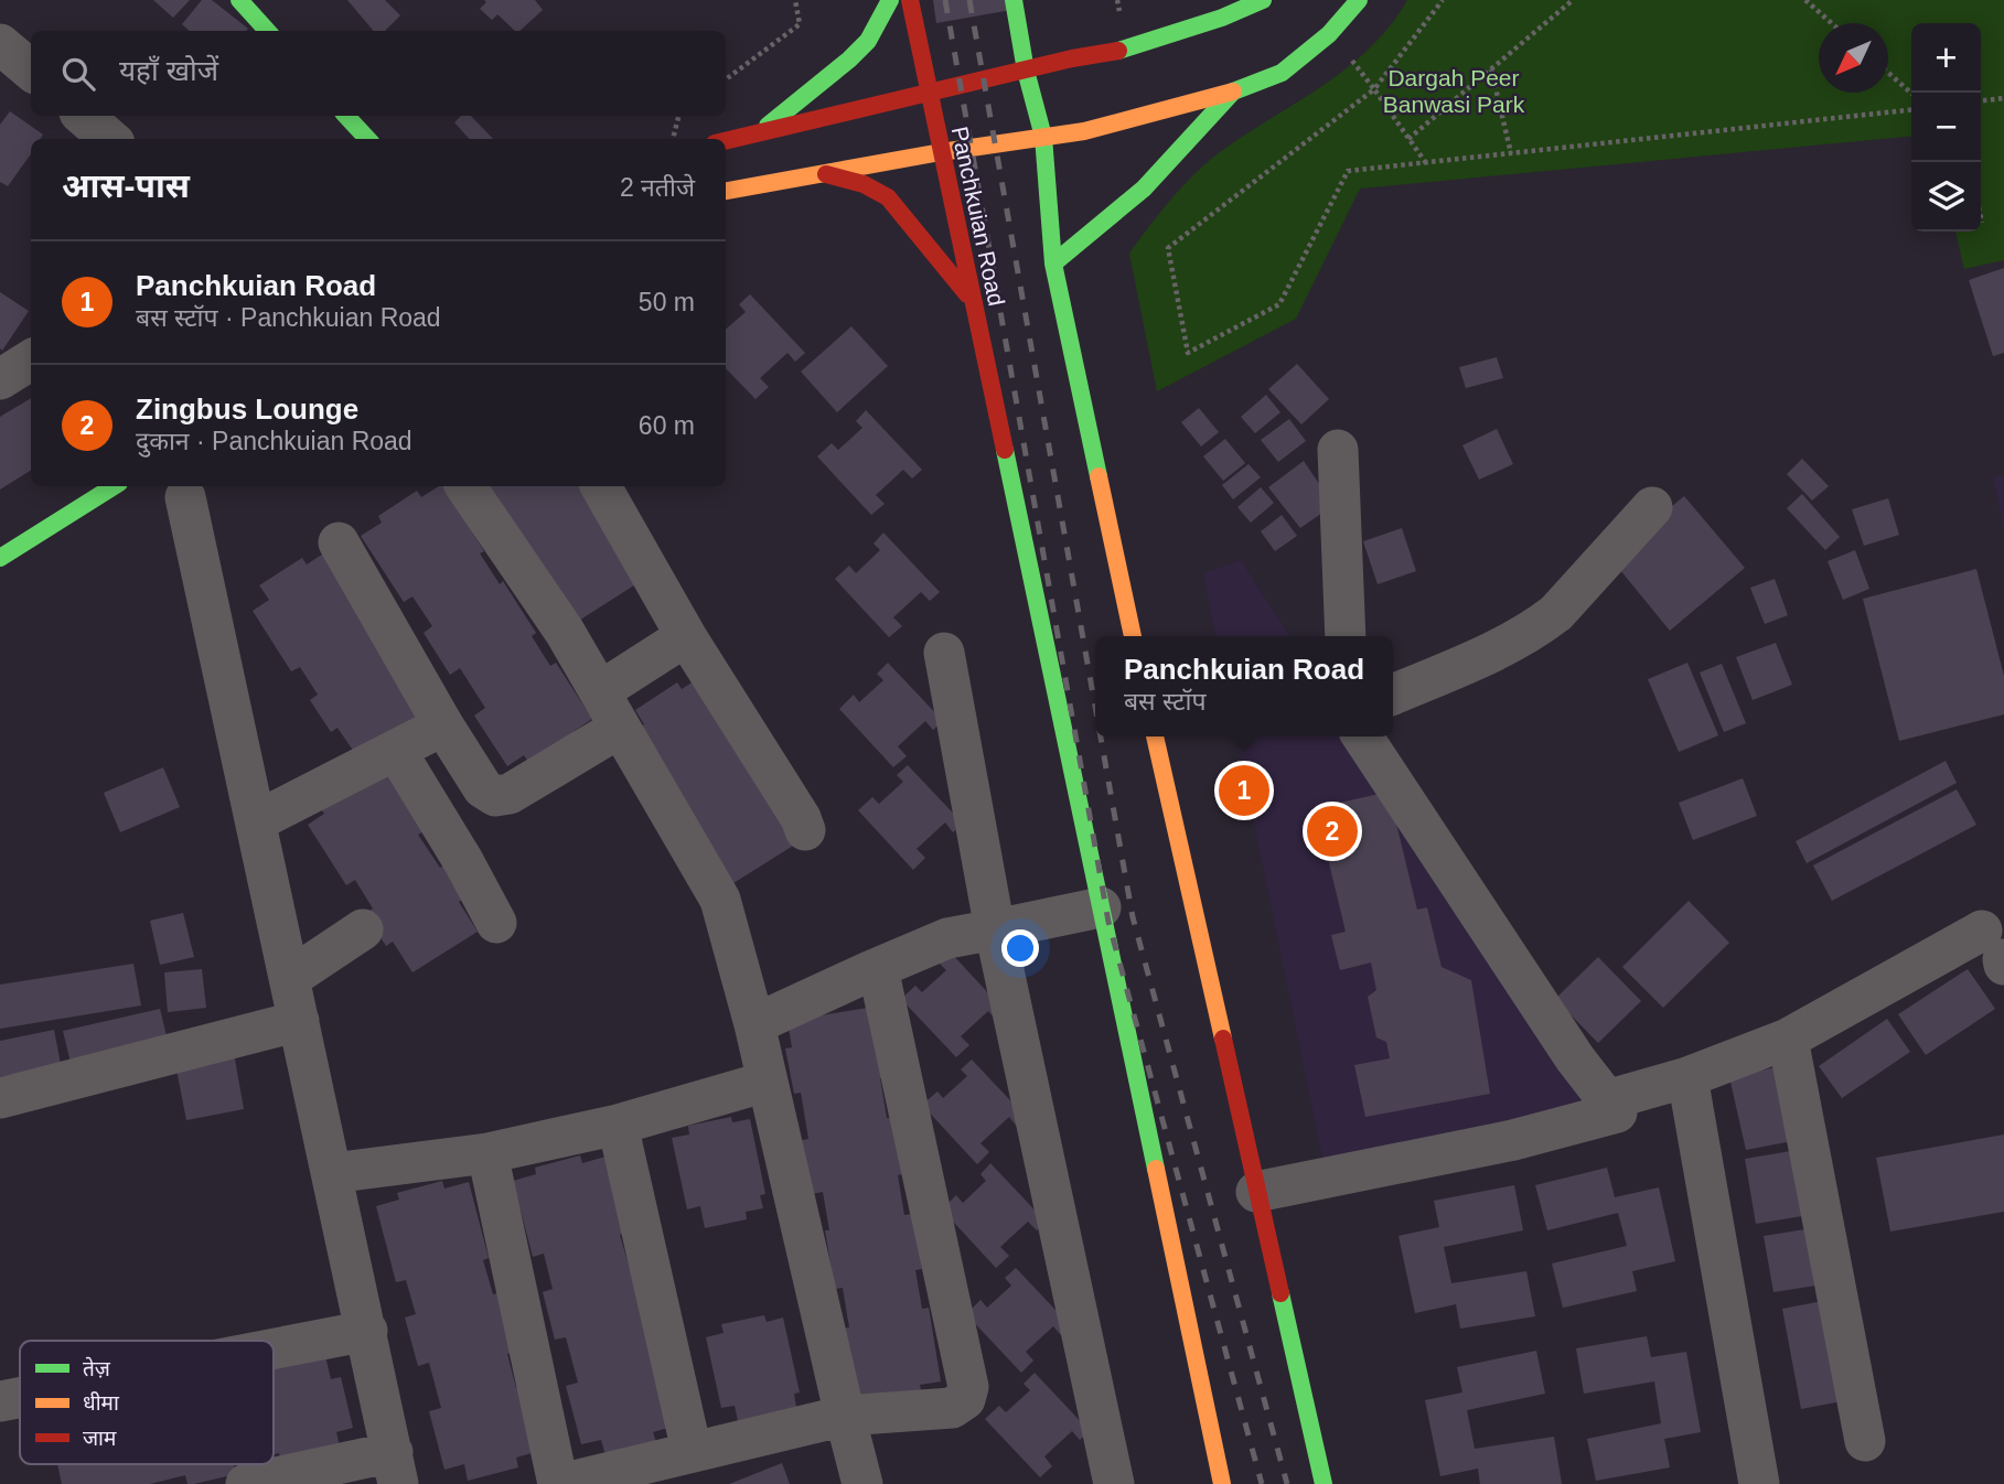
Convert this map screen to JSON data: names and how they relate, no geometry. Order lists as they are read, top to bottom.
{
  "streets": {
    "main road": ["Panchkuian Road"]
  },
  "parks": ["Dargah Peer Banwasi Park"],
  "legend": ["तेज़", "धीमा", "जाम"],
  "north": "bottom left",
  "page": {
    "map_buttons": ["+", "−"],
    "search": "यहाँ खोजें",
    "heading": ["आस-पास", "2 नतीजे"],
    "list": [
      {
        "mark": "1",
        "name": "Panchkuian Road",
        "note": "बस स्टॉप · Panchkuian Road",
        "value": "50 m"
      },
      {
        "mark": "2",
        "name": "Zingbus Lounge",
        "note": "दुकान · Panchkuian Road",
        "value": "60 m"
      }
    ],
    "popup": ["Panchkuian Road", "बस स्टॉप"],
    "pins": ["1", "2"]
  }
}
